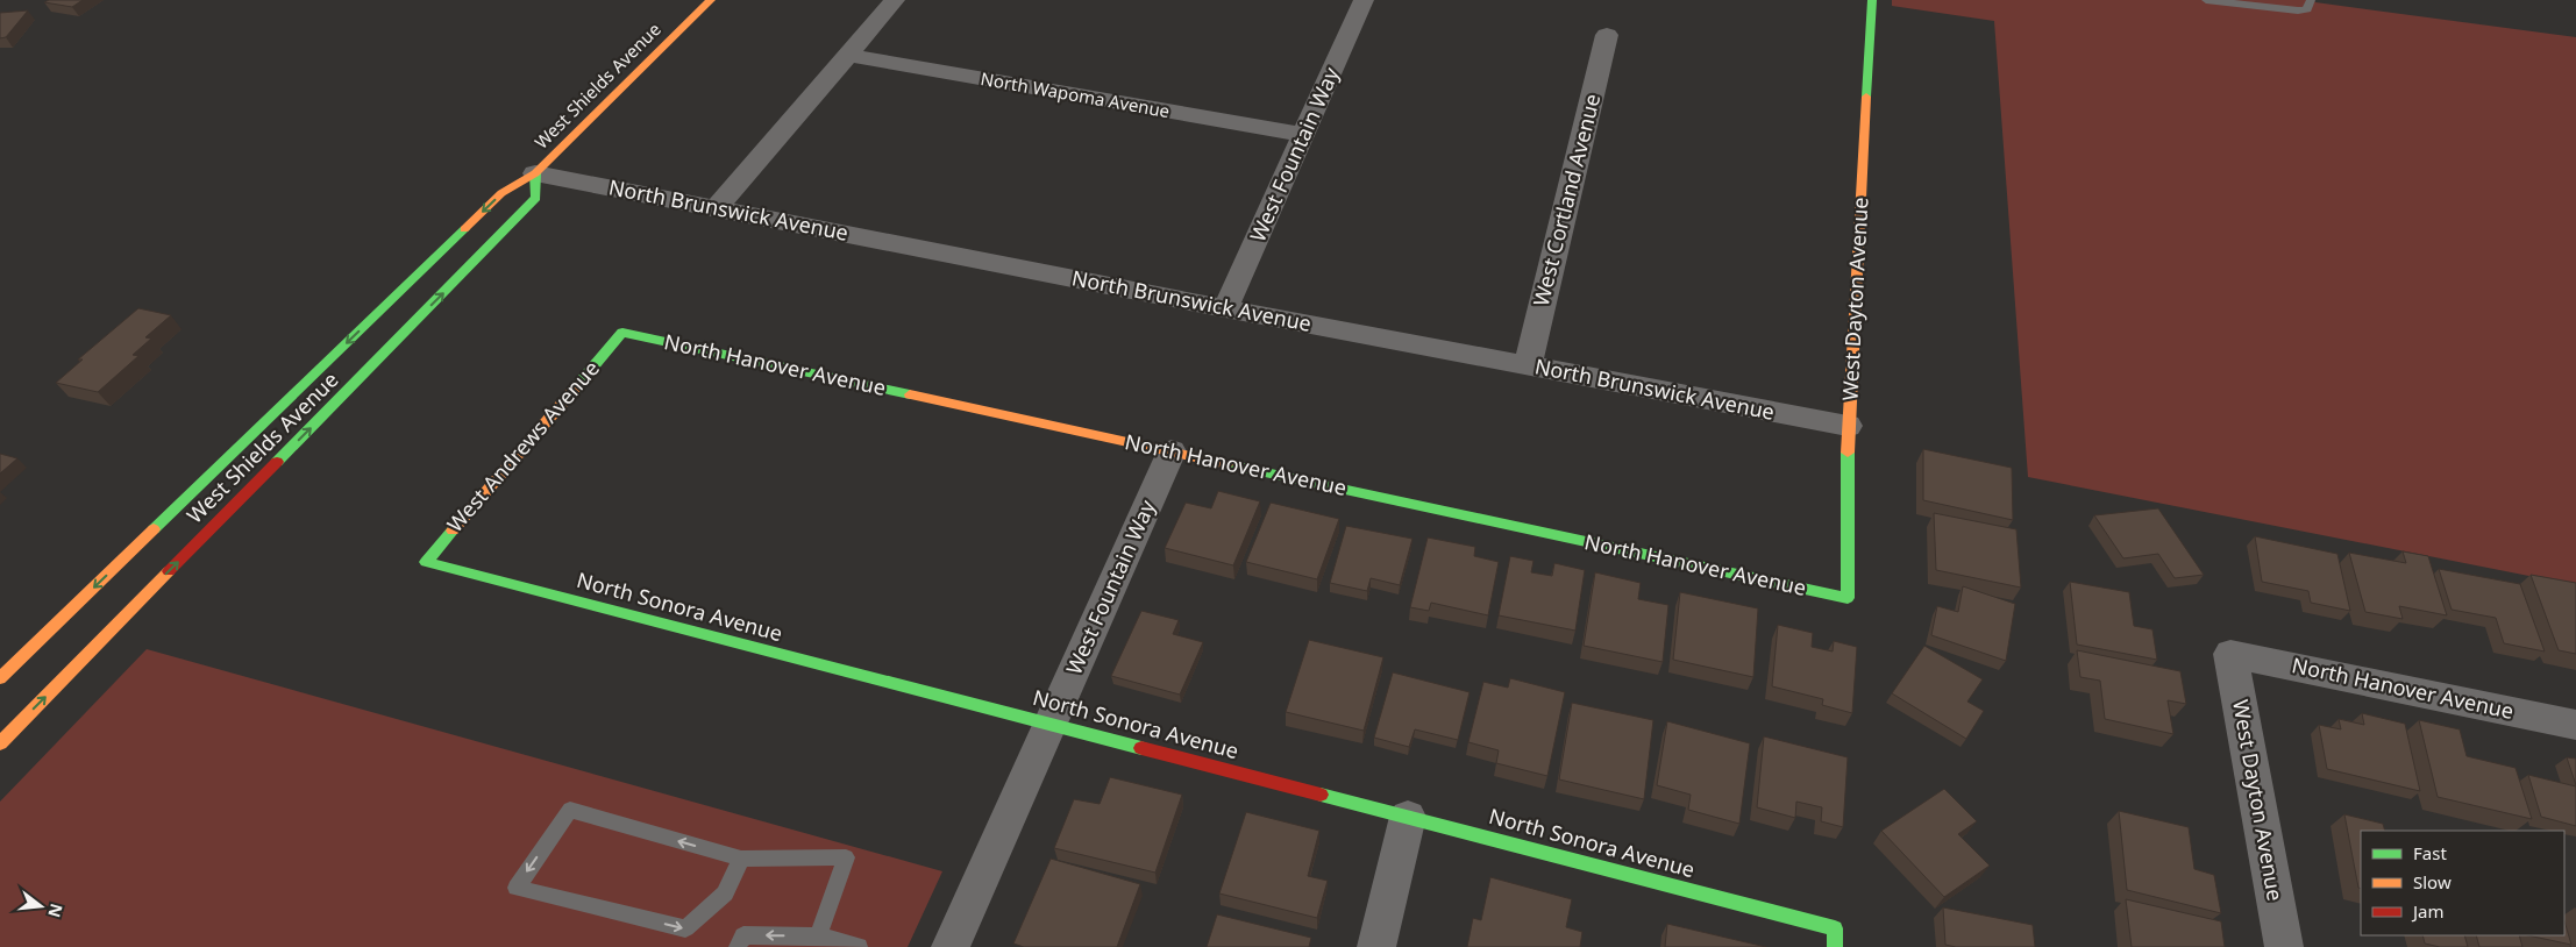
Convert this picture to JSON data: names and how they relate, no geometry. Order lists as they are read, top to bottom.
{
  "streets": {
    "street": [
      "West Shields Avenue",
      "North Wapoma Avenue",
      "West Fountain Way",
      "West Cortland Avenue",
      "North Brunswick Avenue",
      "West Dayton Avenue",
      "North Hanover Avenue",
      "West Andrews Avenue",
      "North Sonora Avenue"
    ]
  },
  "crossings": [
    ["West Shields Avenue", "North Brunswick Avenue"],
    ["North Wapoma Avenue", "West Fountain Way"],
    ["West Fountain Way", "North Brunswick Avenue"],
    ["West Fountain Way", "North Hanover Avenue"],
    ["West Fountain Way", "North Sonora Avenue"],
    ["West Cortland Avenue", "North Brunswick Avenue"],
    ["North Brunswick Avenue", "West Dayton Avenue"],
    ["West Dayton Avenue", "North Hanover Avenue"],
    ["North Hanover Avenue", "West Andrews Avenue"],
    ["West Andrews Avenue", "North Sonora Avenue"]
  ],
  "legend": ["Fast", "Slow", "Jam"],
  "north": "right"
}
